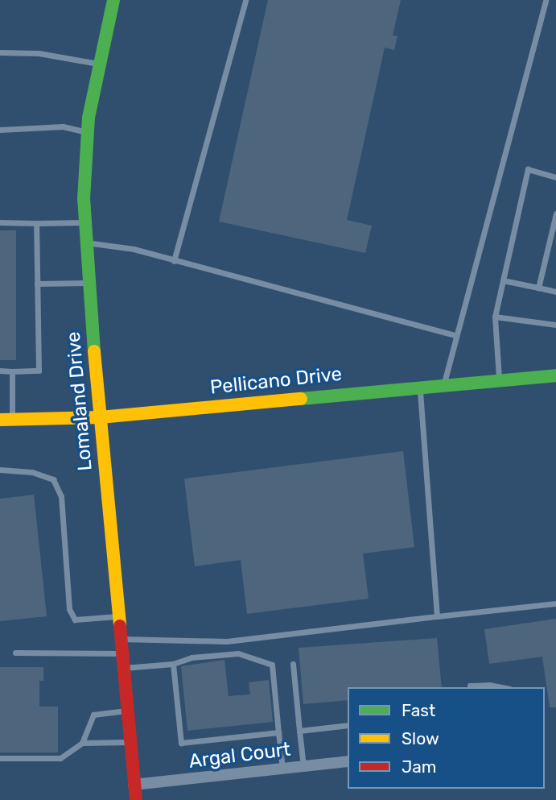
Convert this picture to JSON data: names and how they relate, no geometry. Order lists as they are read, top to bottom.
{
  "streets": {
    "street": ["Pellicano Drive", "Lomaland Drive", "Argal Court"]
  },
  "crossings": [
    ["Pellicano Drive", "Lomaland Drive"],
    ["Lomaland Drive", "Argal Court"]
  ],
  "legend": ["Fast", "Slow", "Jam"]
}
